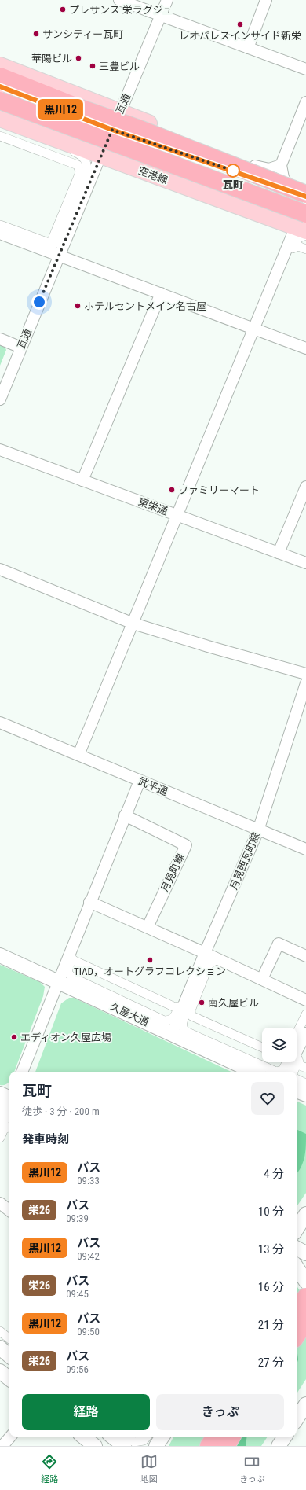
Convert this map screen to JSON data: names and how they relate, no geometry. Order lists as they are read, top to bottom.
{
  "streets": {
    "main road": ["空港線"],
    "street": [
      "瓦通",
      "東栄通",
      "武平通",
      "月見西瓦町線",
      "月見町線",
      "久屋大通"
    ]
  },
  "crossings": [
    ["瓦通", "空港線"],
    ["武平通", "月見西瓦町線"],
    ["月見西瓦町線", "久屋大通"]
  ],
  "places": [
    "プレサンス 栄ラグジュ",
    "レオパレスインサイド新栄",
    "サンシティー瓦町",
    "華陽ビル",
    "三豊ビル",
    "瓦町",
    "ホテルセントメイン名古屋",
    "ファミリーマート",
    "TIAD，オートグラフコレクション",
    "南久屋ビル",
    "エディオン久屋広場"
  ],
  "lines": ["bus line 黒川12"],
  "page": {
    "on_map": "黒川12",
    "heading": [
      ["瓦町", "徒歩 · 3 分 · 200 m"],
      "発車時刻"
    ],
    "list": [
      {
        "mark": "黒川12",
        "name": "バス",
        "note": "09:33",
        "value": "4 分"
      },
      {
        "mark": "栄26",
        "name": "バス",
        "note": "09:39",
        "value": "10 分"
      },
      {
        "mark": "黒川12",
        "name": "バス",
        "note": "09:42",
        "value": "13 分"
      },
      {
        "mark": "栄26",
        "name": "バス",
        "note": "09:45",
        "value": "16 分"
      },
      {
        "mark": "黒川12",
        "name": "バス",
        "note": "09:50",
        "value": "21 分"
      },
      {
        "mark": "栄26",
        "name": "バス",
        "note": "09:56",
        "value": "27 分"
      }
    ],
    "buttons": ["経路", "きっぷ"],
    "tabs": ["経路", "地図", "きっぷ"]
  }
}
